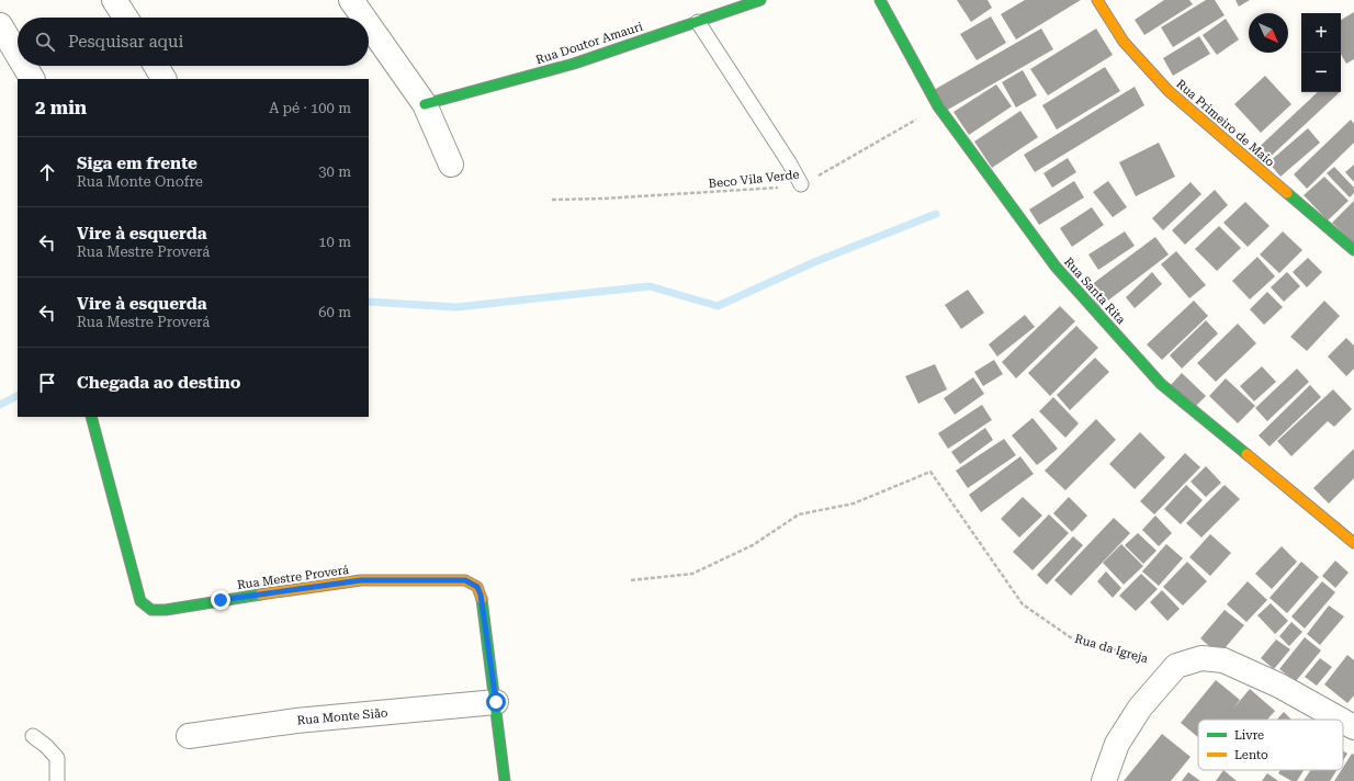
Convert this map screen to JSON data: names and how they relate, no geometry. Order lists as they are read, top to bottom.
{
  "streets": {
    "street": [
      "Rua Doutor Amauri",
      "Rua Primeiro de Maio",
      "Rua Santa Rita",
      "Rua Mestre Proverá",
      "Rua Monte Sião"
    ],
    "path": ["Beco Vila Verde", "Rua da Igreja"]
  },
  "crossings": [
    ["Beco Vila Verde", "Rua Santa Rita"],
    ["Rua Mestre Proverá", "Rua Monte Sião"]
  ],
  "legend": ["Livre", "Lento"],
  "north": "bottom right",
  "page": {
    "map_buttons": ["+", "−"],
    "search": "Pesquisar aqui",
    "heading": ["2 min", "A pé · 100 m"],
    "list": [
      ["Siga em frente", "Rua Monte Onofre", "30 m"],
      ["Vire à esquerda", "Rua Mestre Proverá", "10 m"],
      ["Vire à esquerda", "Rua Mestre Proverá", "60 m"],
      "Chegada ao destino"
    ]
  }
}
